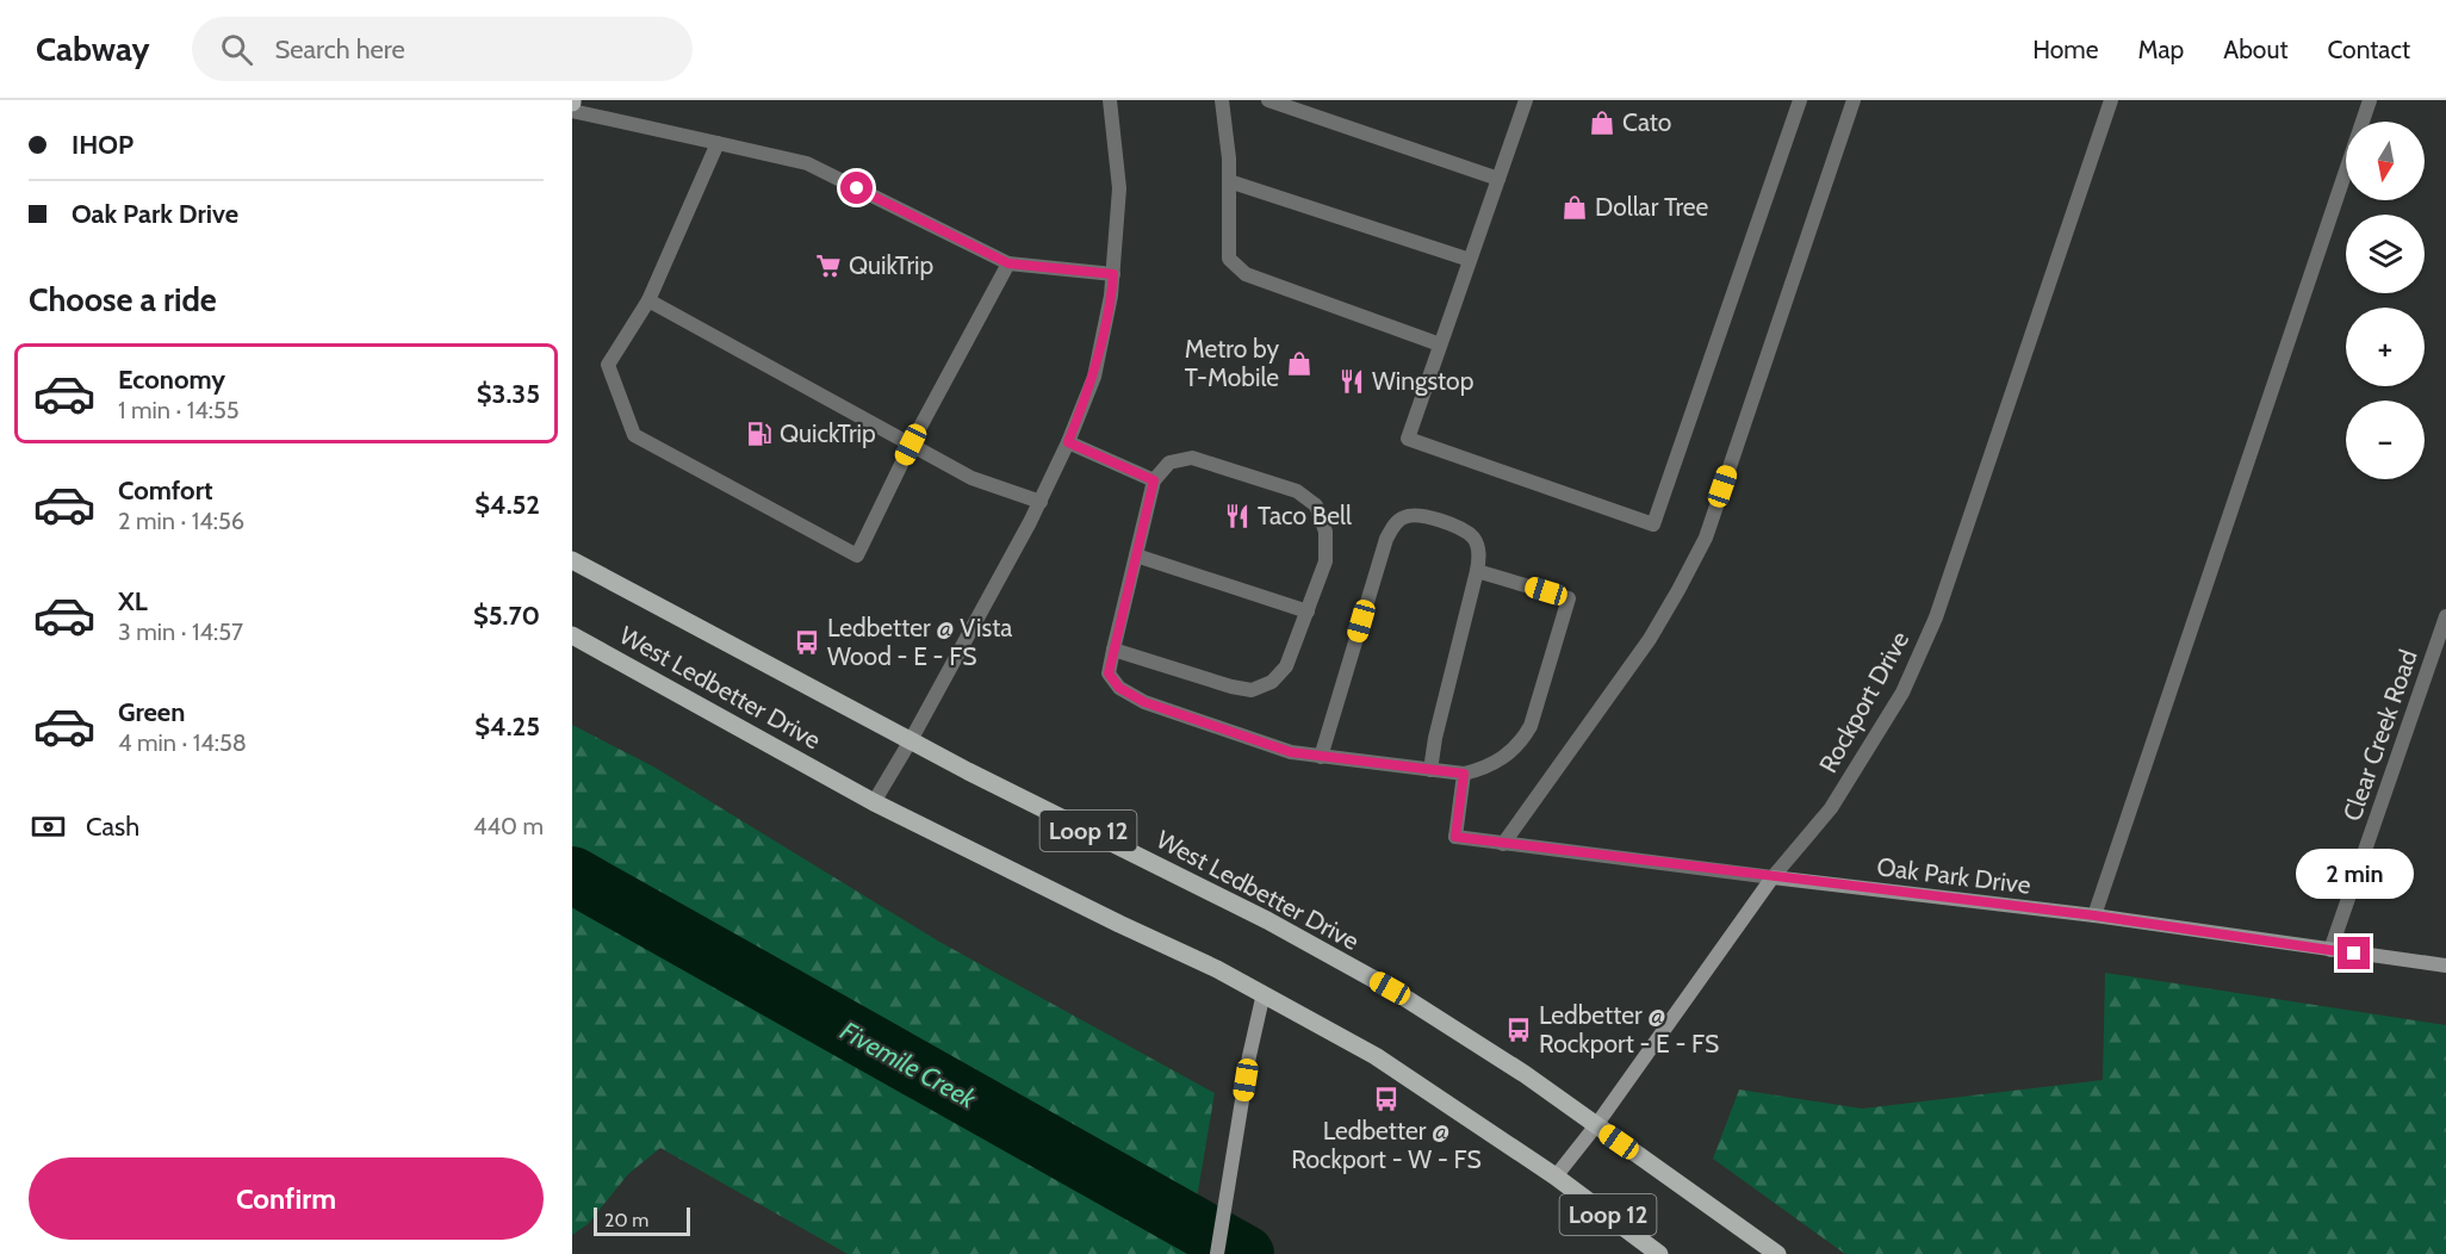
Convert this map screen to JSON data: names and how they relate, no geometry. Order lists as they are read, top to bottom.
{
  "streets": {
    "main road": ["West Ledbetter Drive", "Loop 12"],
    "street": ["Rockport Drive", "Clear Creek Road", "Oak Park Drive"]
  },
  "crossings": [
    ["West Ledbetter Drive", "Rockport Drive"],
    ["Rockport Drive", "Oak Park Drive"],
    ["Clear Creek Road", "Oak Park Drive"]
  ],
  "water": ["Fivemile Creek"],
  "places": {
    "shop": ["Cato", "Dollar Tree", "Metro by T-Mobile"],
    "supermarket": ["QuikTrip"],
    "restaurant": ["Wingstop", "Taco Bell"],
    "fuel station": ["QuickTrip"],
    "bus stop": ["Ledbetter @ Vista Wood - E - FS", "Ledbetter @ Rockport - E - FS", "Ledbetter @ Rockport - W - FS"]
  },
  "scale_bar": "20 m",
  "north": "bottom",
  "page": {
    "header": "Cabway",
    "search": "Search here",
    "nav": [
      "Home",
      "Map",
      "About",
      "Contact"
    ],
    "banner": ["IHOP", "Oak Park Drive"],
    "map_buttons": ["+", "−"],
    "heading": "Choose a ride",
    "list": [
      {
        "name": "Economy",
        "note": "1 min · 14:55",
        "value": "$3.35"
      },
      {
        "name": "Comfort",
        "note": "2 min · 14:56",
        "value": "$4.52"
      },
      {
        "name": "XL",
        "note": "3 min · 14:57",
        "value": "$5.70"
      },
      {
        "name": "Green",
        "note": "4 min · 14:58",
        "value": "$4.25"
      }
    ],
    "pay": ["Cash", "440 m"],
    "bubble": "2 min",
    "buttons": "Confirm",
    "scale": "20 m"
  }
}
